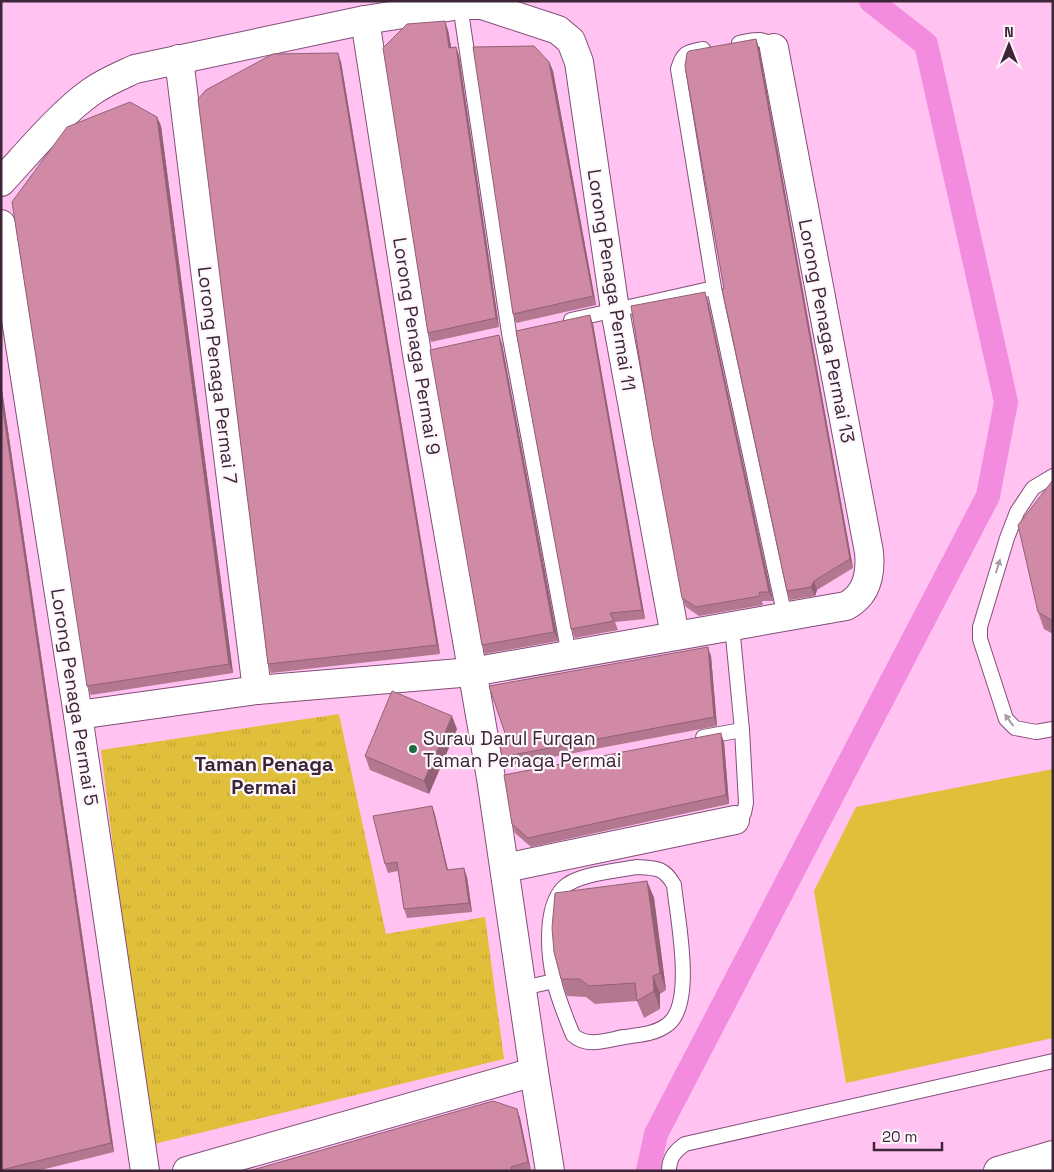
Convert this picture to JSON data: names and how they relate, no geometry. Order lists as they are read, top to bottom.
{
  "streets": {
    "street": [
      "Lorong Penaga Permai 11",
      "Lorong Penaga Permai 13",
      "Lorong Penaga Permai 9",
      "Lorong Penaga Permai 7",
      "Lorong Penaga Permai 5"
    ]
  },
  "crossings": [
    ["Lorong Penaga Permai 11", "Lorong Penaga Permai 9"],
    ["Lorong Penaga Permai 11", "Lorong Penaga Permai 7"]
  ],
  "districts": ["Taman Penaga Permai"],
  "places": ["Surau Darul Furqan Taman Penaga Permai"],
  "scale_bar": "20 m",
  "north": "top"
}
